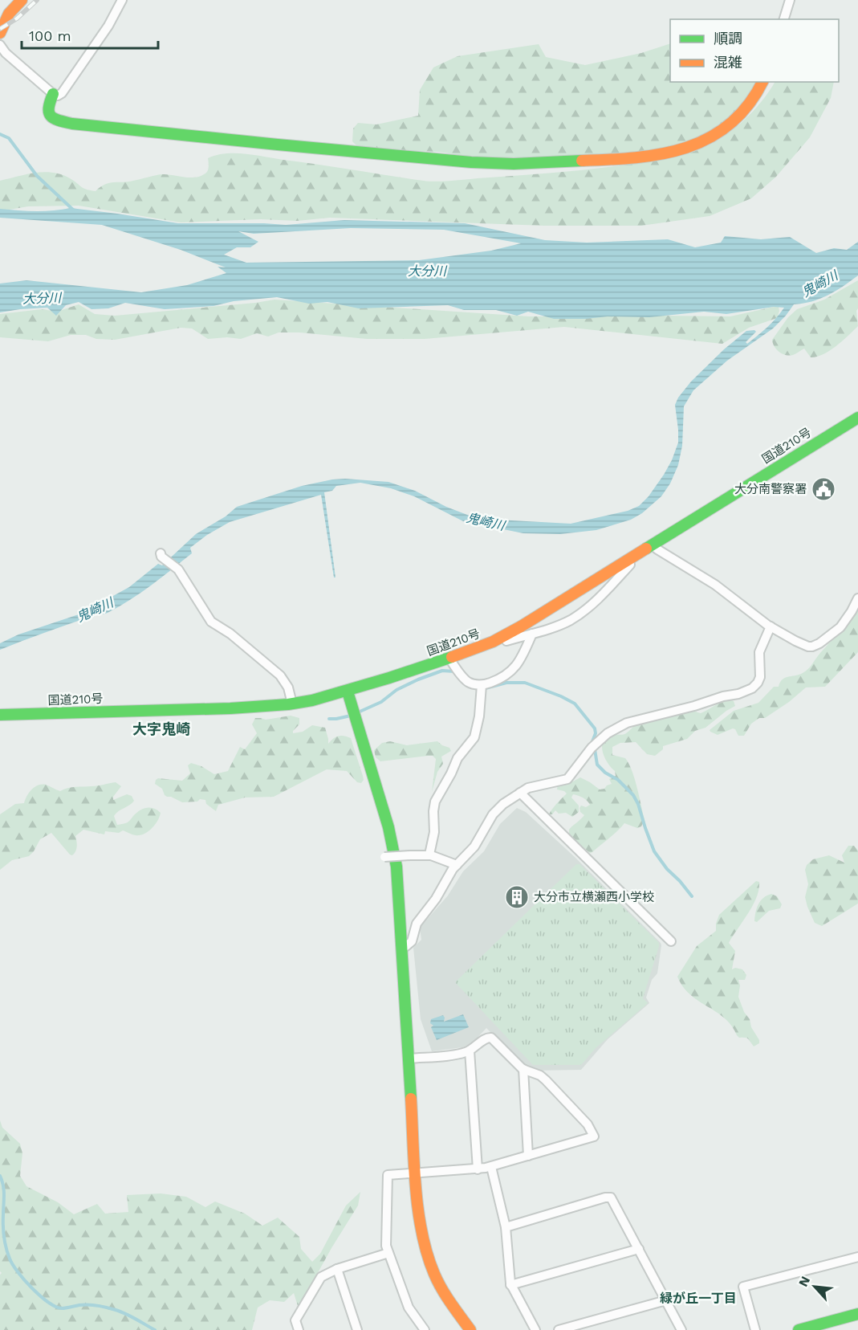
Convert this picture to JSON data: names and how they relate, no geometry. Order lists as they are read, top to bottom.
{
  "streets": {
    "main road": ["国道210号"]
  },
  "districts": ["大字鬼崎", "緑が丘一丁目"],
  "water": ["大分川", "鬼崎川"],
  "places": {
    "public building": ["大分南警察署"],
    "building": ["大分市立横瀬西小学校"]
  },
  "legend": ["順調", "混雑"],
  "scale_bar": "100 m",
  "north": "top left"
}
